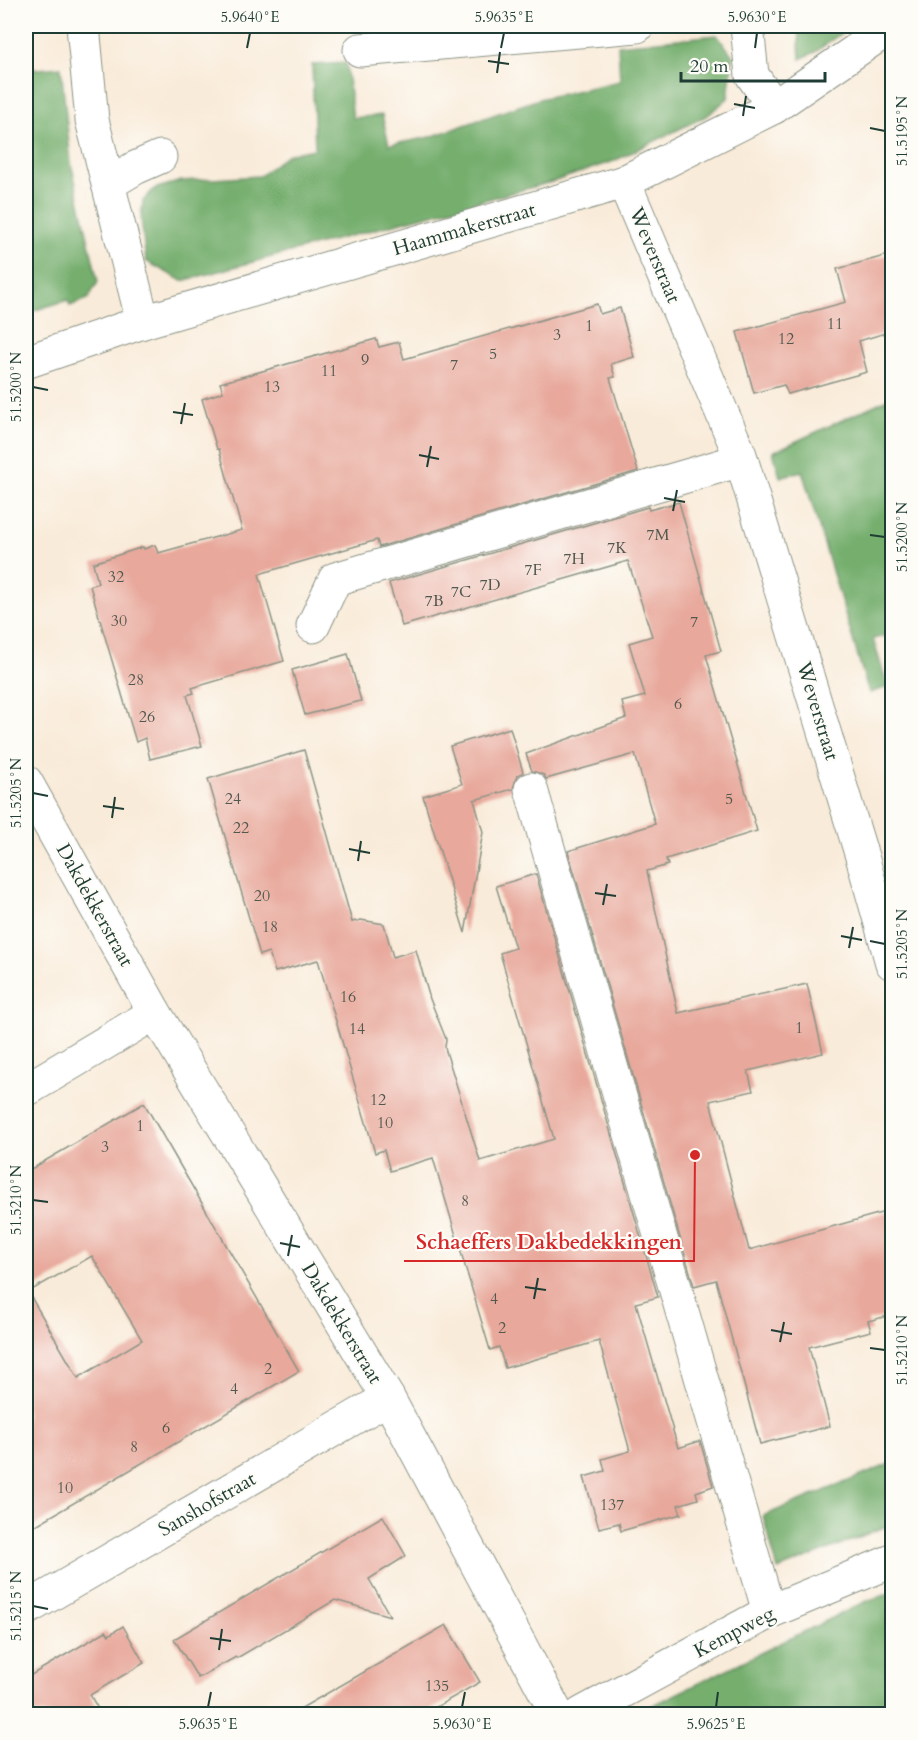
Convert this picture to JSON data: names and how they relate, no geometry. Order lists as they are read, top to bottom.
{
  "streets": {
    "street": [
      "Haammakerstraat",
      "Weverstraat",
      "Dakdekkerstraat",
      "Sanshofstraat",
      "Kempweg"
    ]
  },
  "crossings": [
    ["Haammakerstraat", "Weverstraat"],
    ["Dakdekkerstraat", "Sanshofstraat"]
  ],
  "places": ["Schaeffers Dakbedekkingen"],
  "house_numbers": [
    "11",
    "1",
    "3",
    "12",
    "5",
    "9",
    "7",
    "11",
    "13",
    "7M",
    "7K",
    "7H",
    "7F",
    "32",
    "7D",
    "7C",
    "7B",
    "30",
    "7",
    "28",
    "6",
    "26",
    "24",
    "5",
    "22",
    "20",
    "18",
    "16",
    "1",
    "14",
    "12",
    "10",
    "1",
    "3",
    "8",
    "4",
    "2",
    "2",
    "4",
    "6",
    "8",
    "10",
    "137",
    "135"
  ],
  "scale_bar": "20 m",
  "coordinates": [
    "5.9640°E",
    "5.9635°E",
    "5.9630°E",
    "51.5195°N",
    "51.5200°N",
    "51.5205°N",
    "51.5210°N",
    "51.5215°N",
    "5.9625°E"
  ]
}
